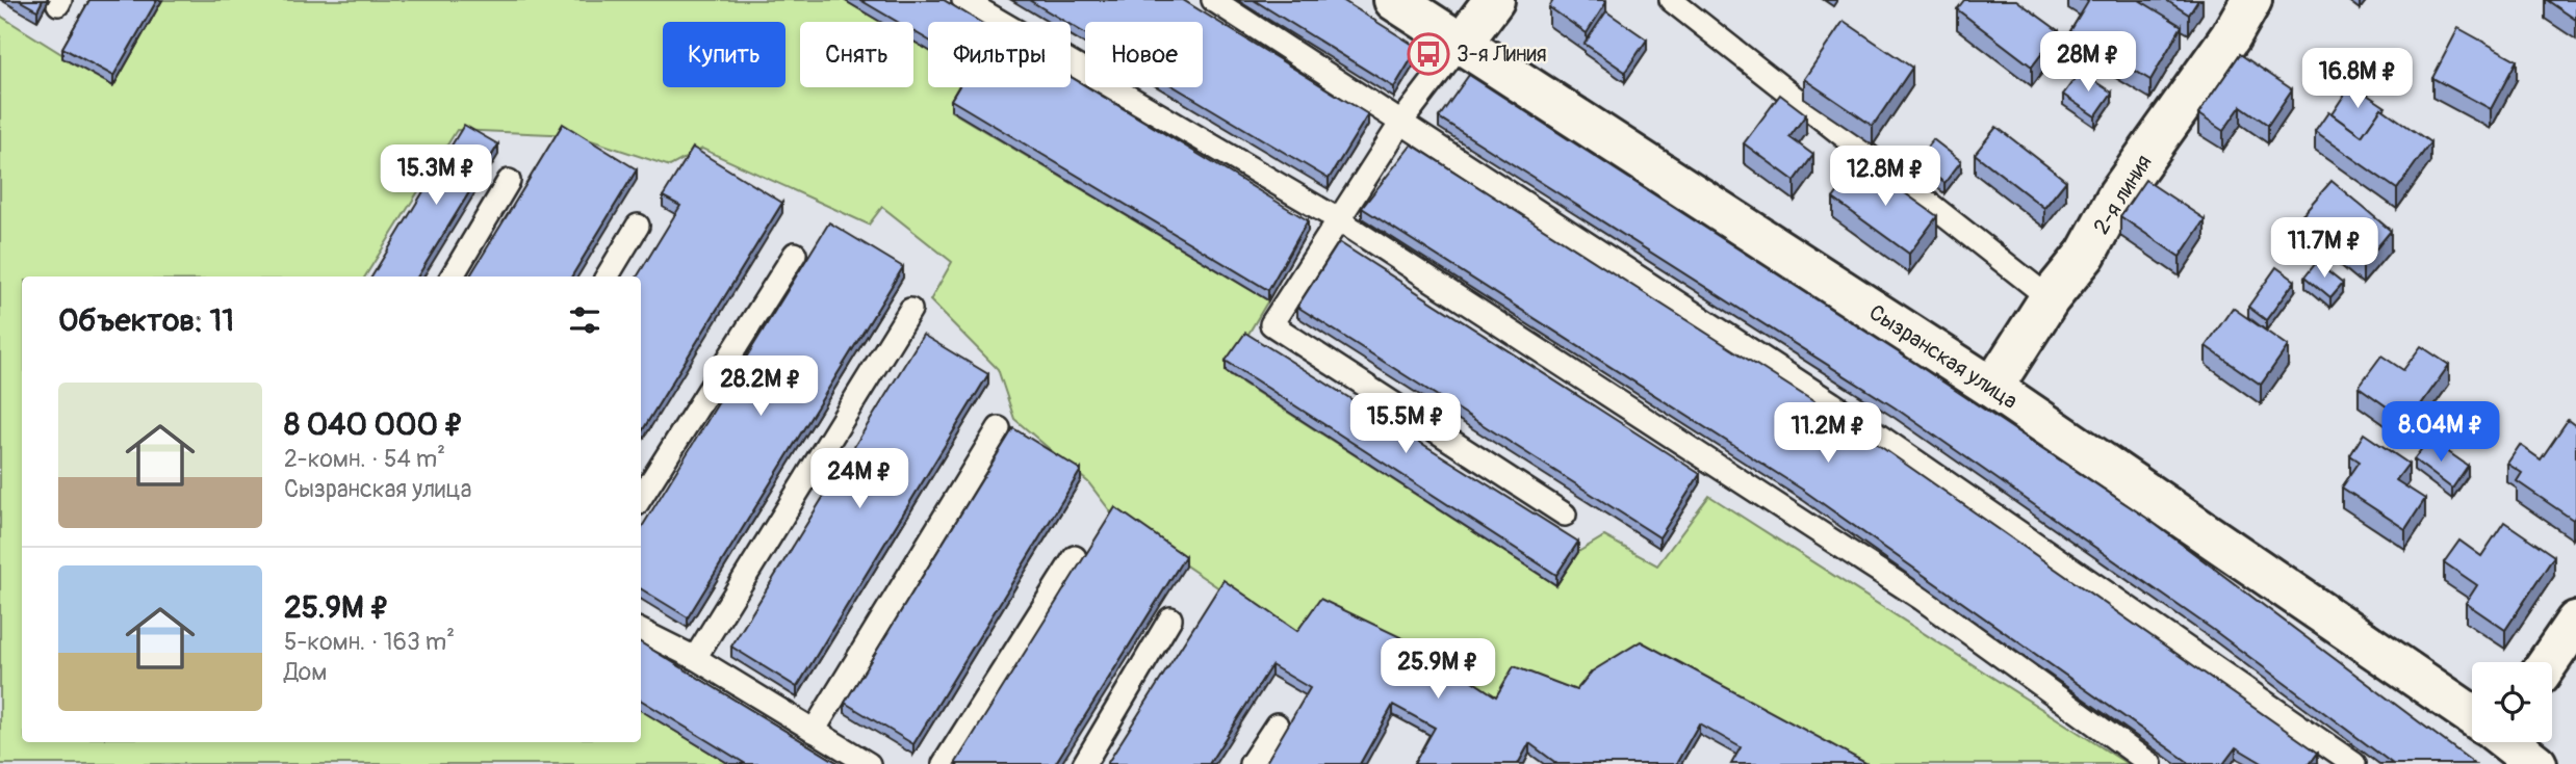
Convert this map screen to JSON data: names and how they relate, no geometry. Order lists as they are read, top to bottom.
{
  "streets": {
    "street": ["2-я линия", "Сызранская улица"]
  },
  "crossings": [
    ["2-я линия", "Сызранская улица"]
  ],
  "places": {
    "bus stop": ["3-я Линия"]
  },
  "page": {
    "chip": [
      "Купить",
      "Снять",
      "Фильтры",
      "Новое"
    ],
    "price": [
      "28M ₽",
      "16.8M ₽",
      "15.3M ₽",
      "12.8M ₽",
      "11.7M ₽",
      "28.2M ₽",
      "15.5M ₽",
      "8.04M ₽",
      "11.2M ₽",
      "24M ₽",
      "25.9M ₽"
    ],
    "heading": "Объектов: 11",
    "list": [
      {
        "name": "8 040 000 ₽",
        "note": "2-комн. · 54 m² · Сызранская улица"
      },
      {
        "name": "25.9M ₽",
        "note": "5-комн. · 163 m² · Дом"
      }
    ]
  }
}
